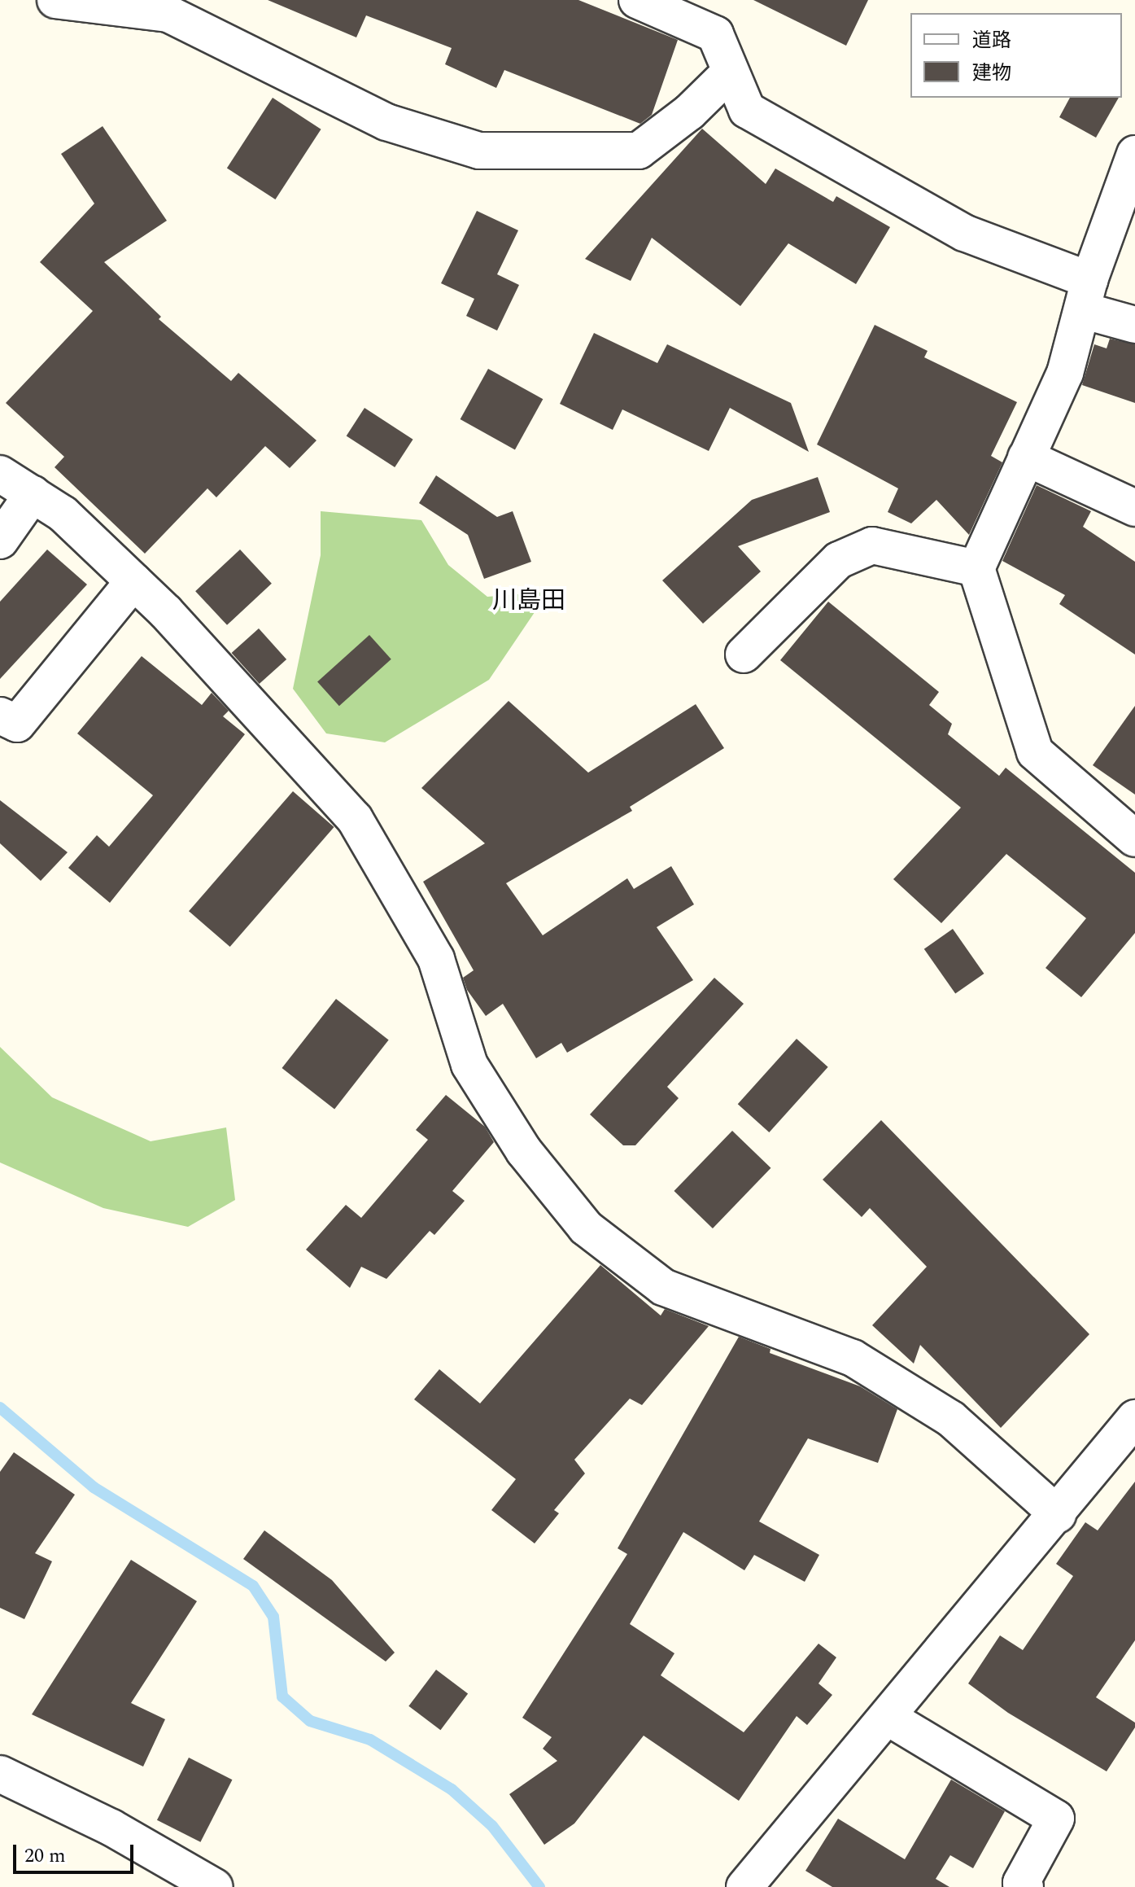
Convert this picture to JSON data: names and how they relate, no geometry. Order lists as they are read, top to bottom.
{
  "districts": ["川島田"],
  "legend": ["道路", "建物"],
  "scale_bar": "20 m"
}
